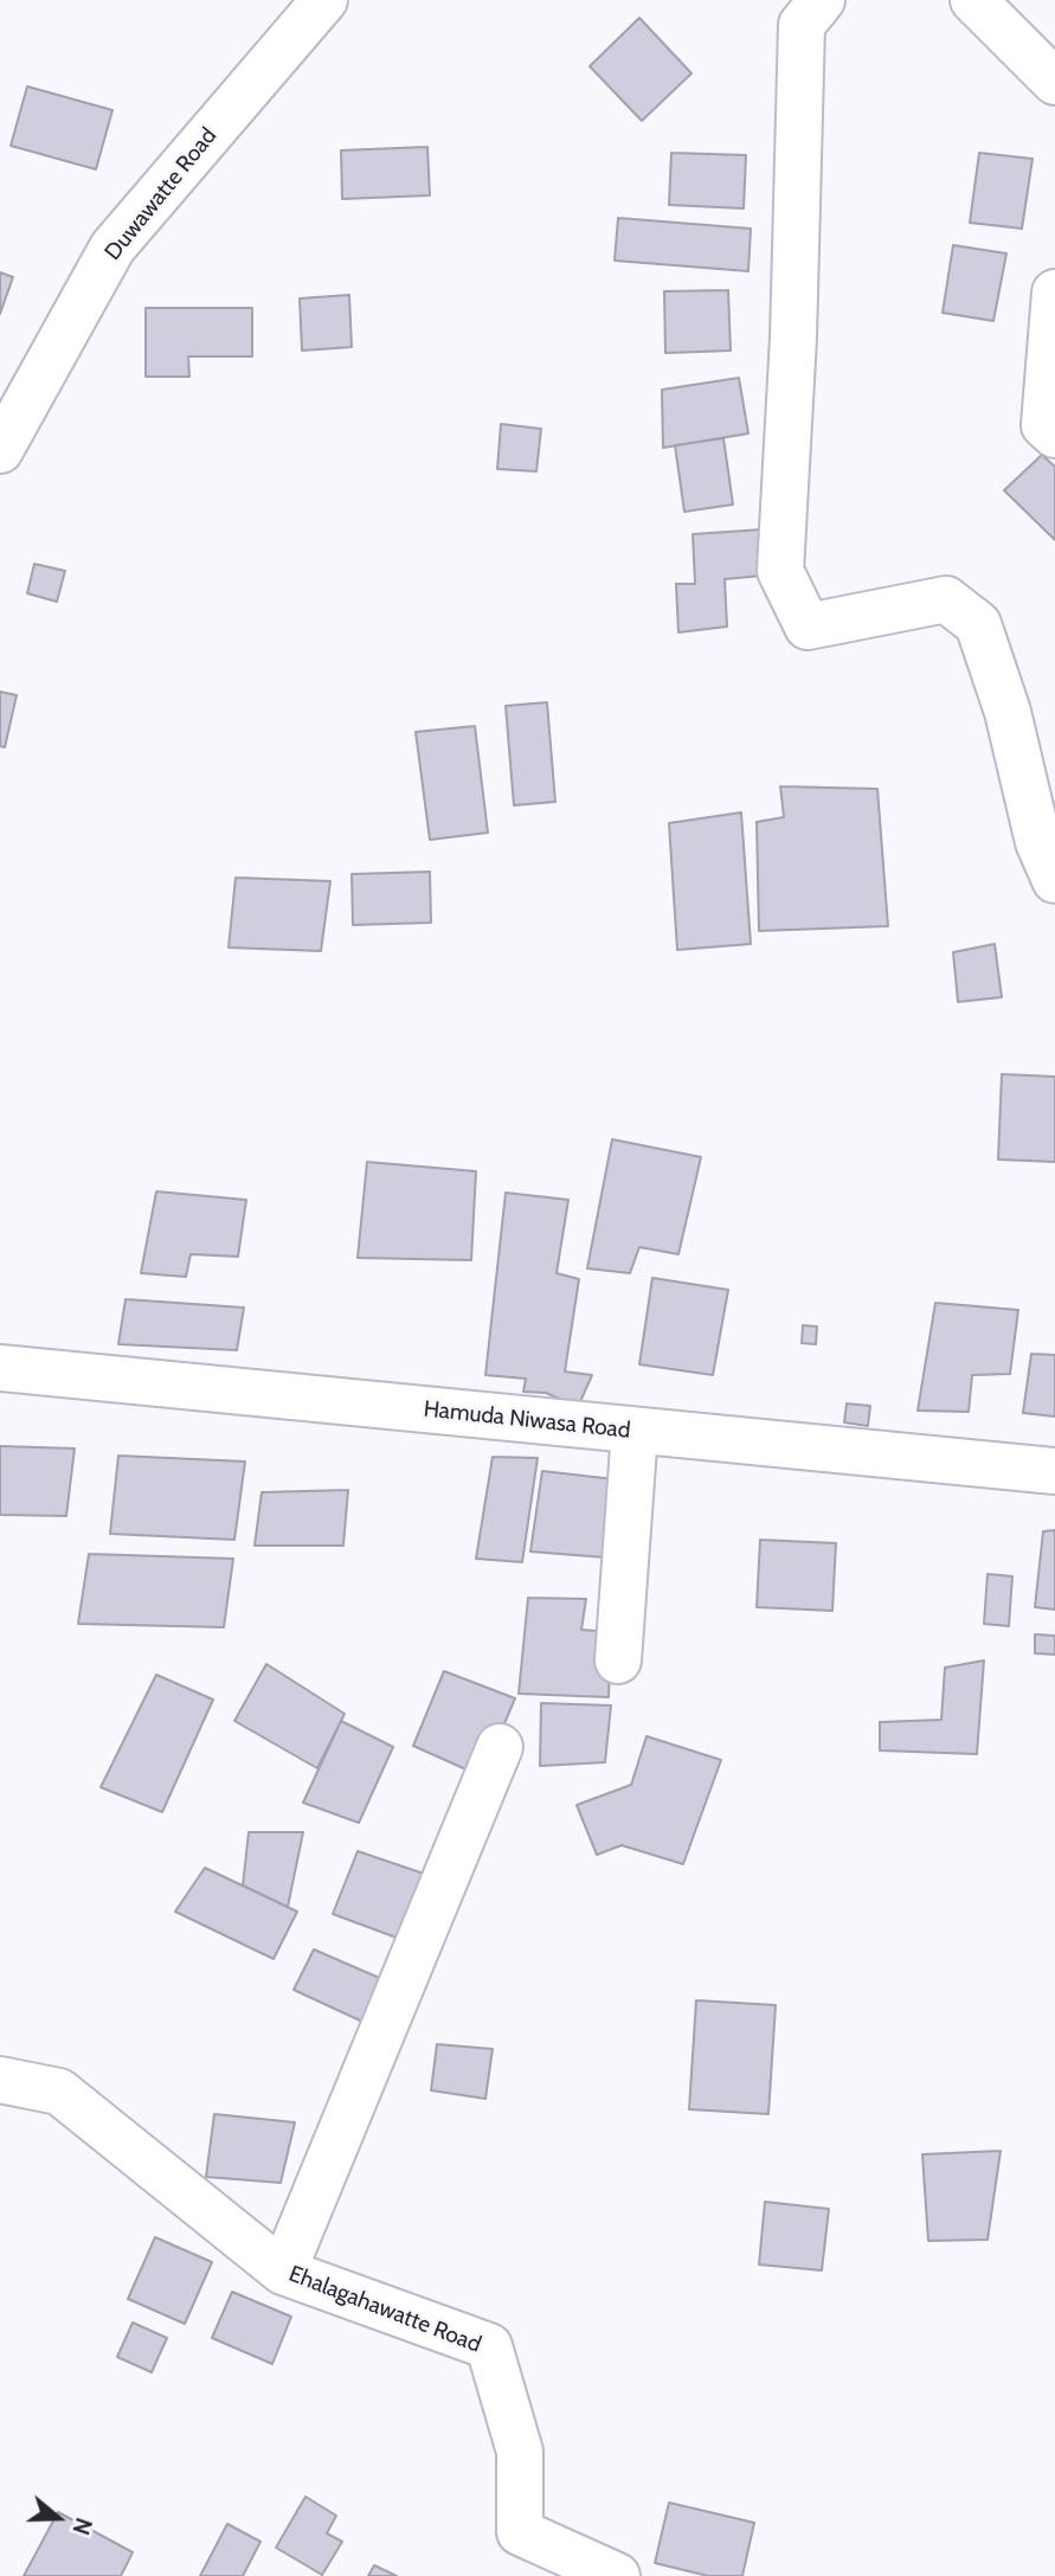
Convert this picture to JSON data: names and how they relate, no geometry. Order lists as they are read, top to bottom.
{
  "streets": {
    "street": ["Duwawatte Road", "Hamuda Niwasa Road", "Ehalagahawatte Road"]
  },
  "north": "right"
}
